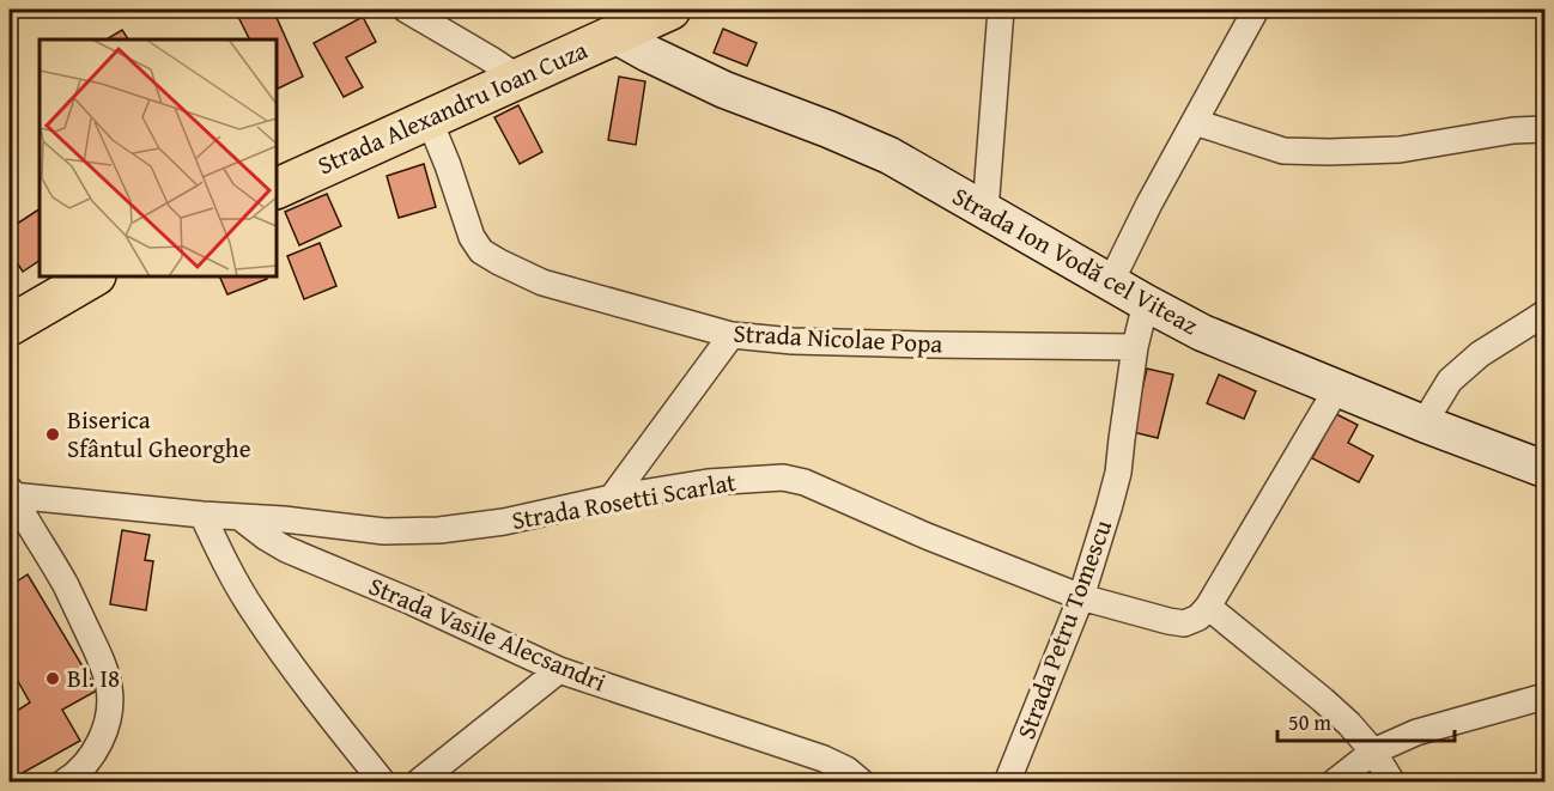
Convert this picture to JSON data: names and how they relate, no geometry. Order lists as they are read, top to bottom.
{
  "streets": {
    "highway": ["Strada Alexandru Ioan Cuza"],
    "main road": ["Strada Ion Vodă cel Viteaz"],
    "street": [
      "Strada Nicolae Popa",
      "Strada Rosetti Scarlat",
      "Strada Petru Tomescu",
      "Strada Vasile Alecsandri"
    ]
  },
  "crossings": [
    ["Strada Alexandru Ioan Cuza", "Strada Ion Vodă cel Viteaz"],
    ["Strada Alexandru Ioan Cuza", "Strada Nicolae Popa"],
    ["Strada Nicolae Popa", "Strada Petru Tomescu"],
    ["Strada Rosetti Scarlat", "Strada Petru Tomescu"],
    ["Strada Rosetti Scarlat", "Strada Vasile Alecsandri"]
  ],
  "places": ["Biserica Sfântul Gheorghe", "Bl. I8"],
  "scale_bar": "50 m"
}
